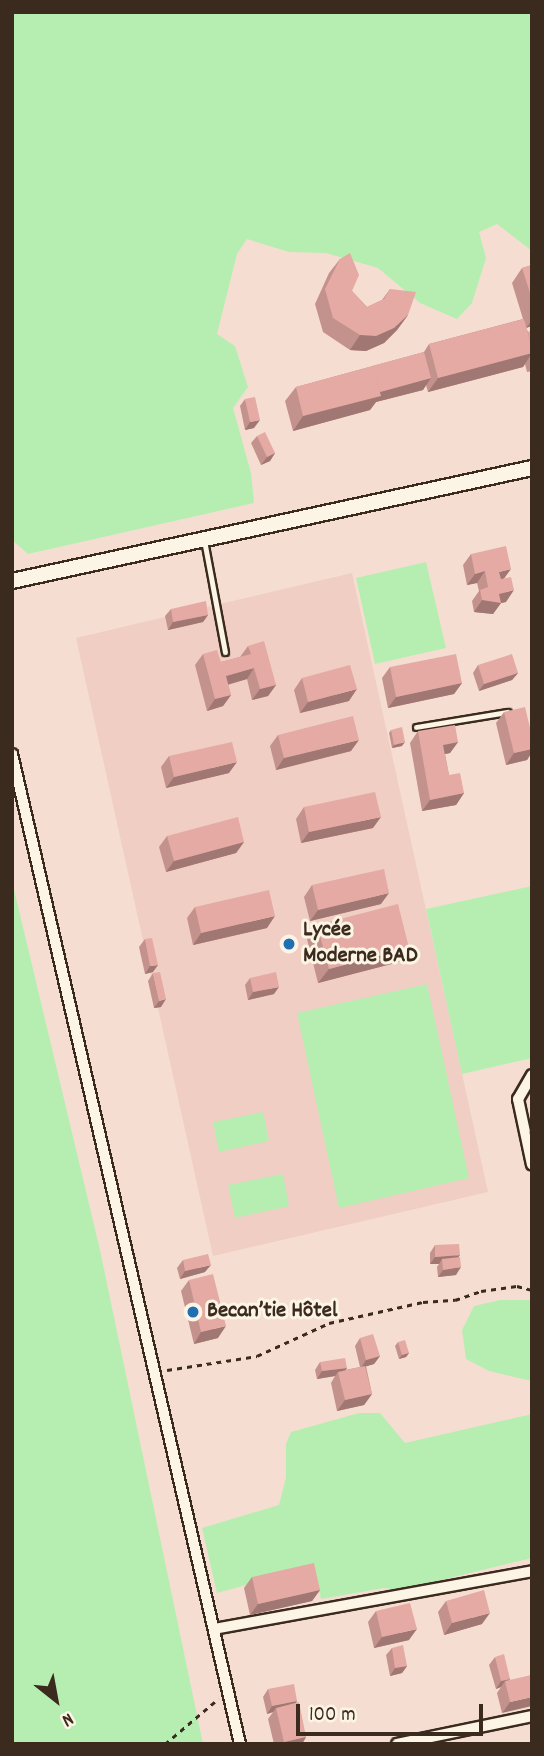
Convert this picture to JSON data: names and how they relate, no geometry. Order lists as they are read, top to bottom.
{
  "places": ["Lycée Moderne BAD", "Becan’tie Hôtel"],
  "scale_bar": "100 m",
  "north": "bottom right"
}
